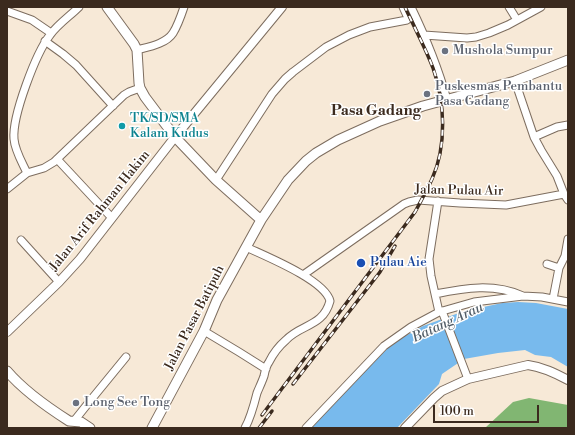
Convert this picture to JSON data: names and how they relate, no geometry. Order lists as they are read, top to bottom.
{
  "streets": {
    "main road": ["Jalan Pasar Batipuh"],
    "street": ["Jalan Pulau Air", "Jalan Arif Rahman Hakim"]
  },
  "districts": ["Pasa Gadang"],
  "water": ["Batang Arau"],
  "places": [
    "Mushola Sumpur",
    "Puskesmas Pembantu Pasa Gadang",
    "TK/SD/SMA Kalam Kudus",
    "Pulau Aie",
    "Long See Tong"
  ],
  "scale_bar": "100 m"
}
